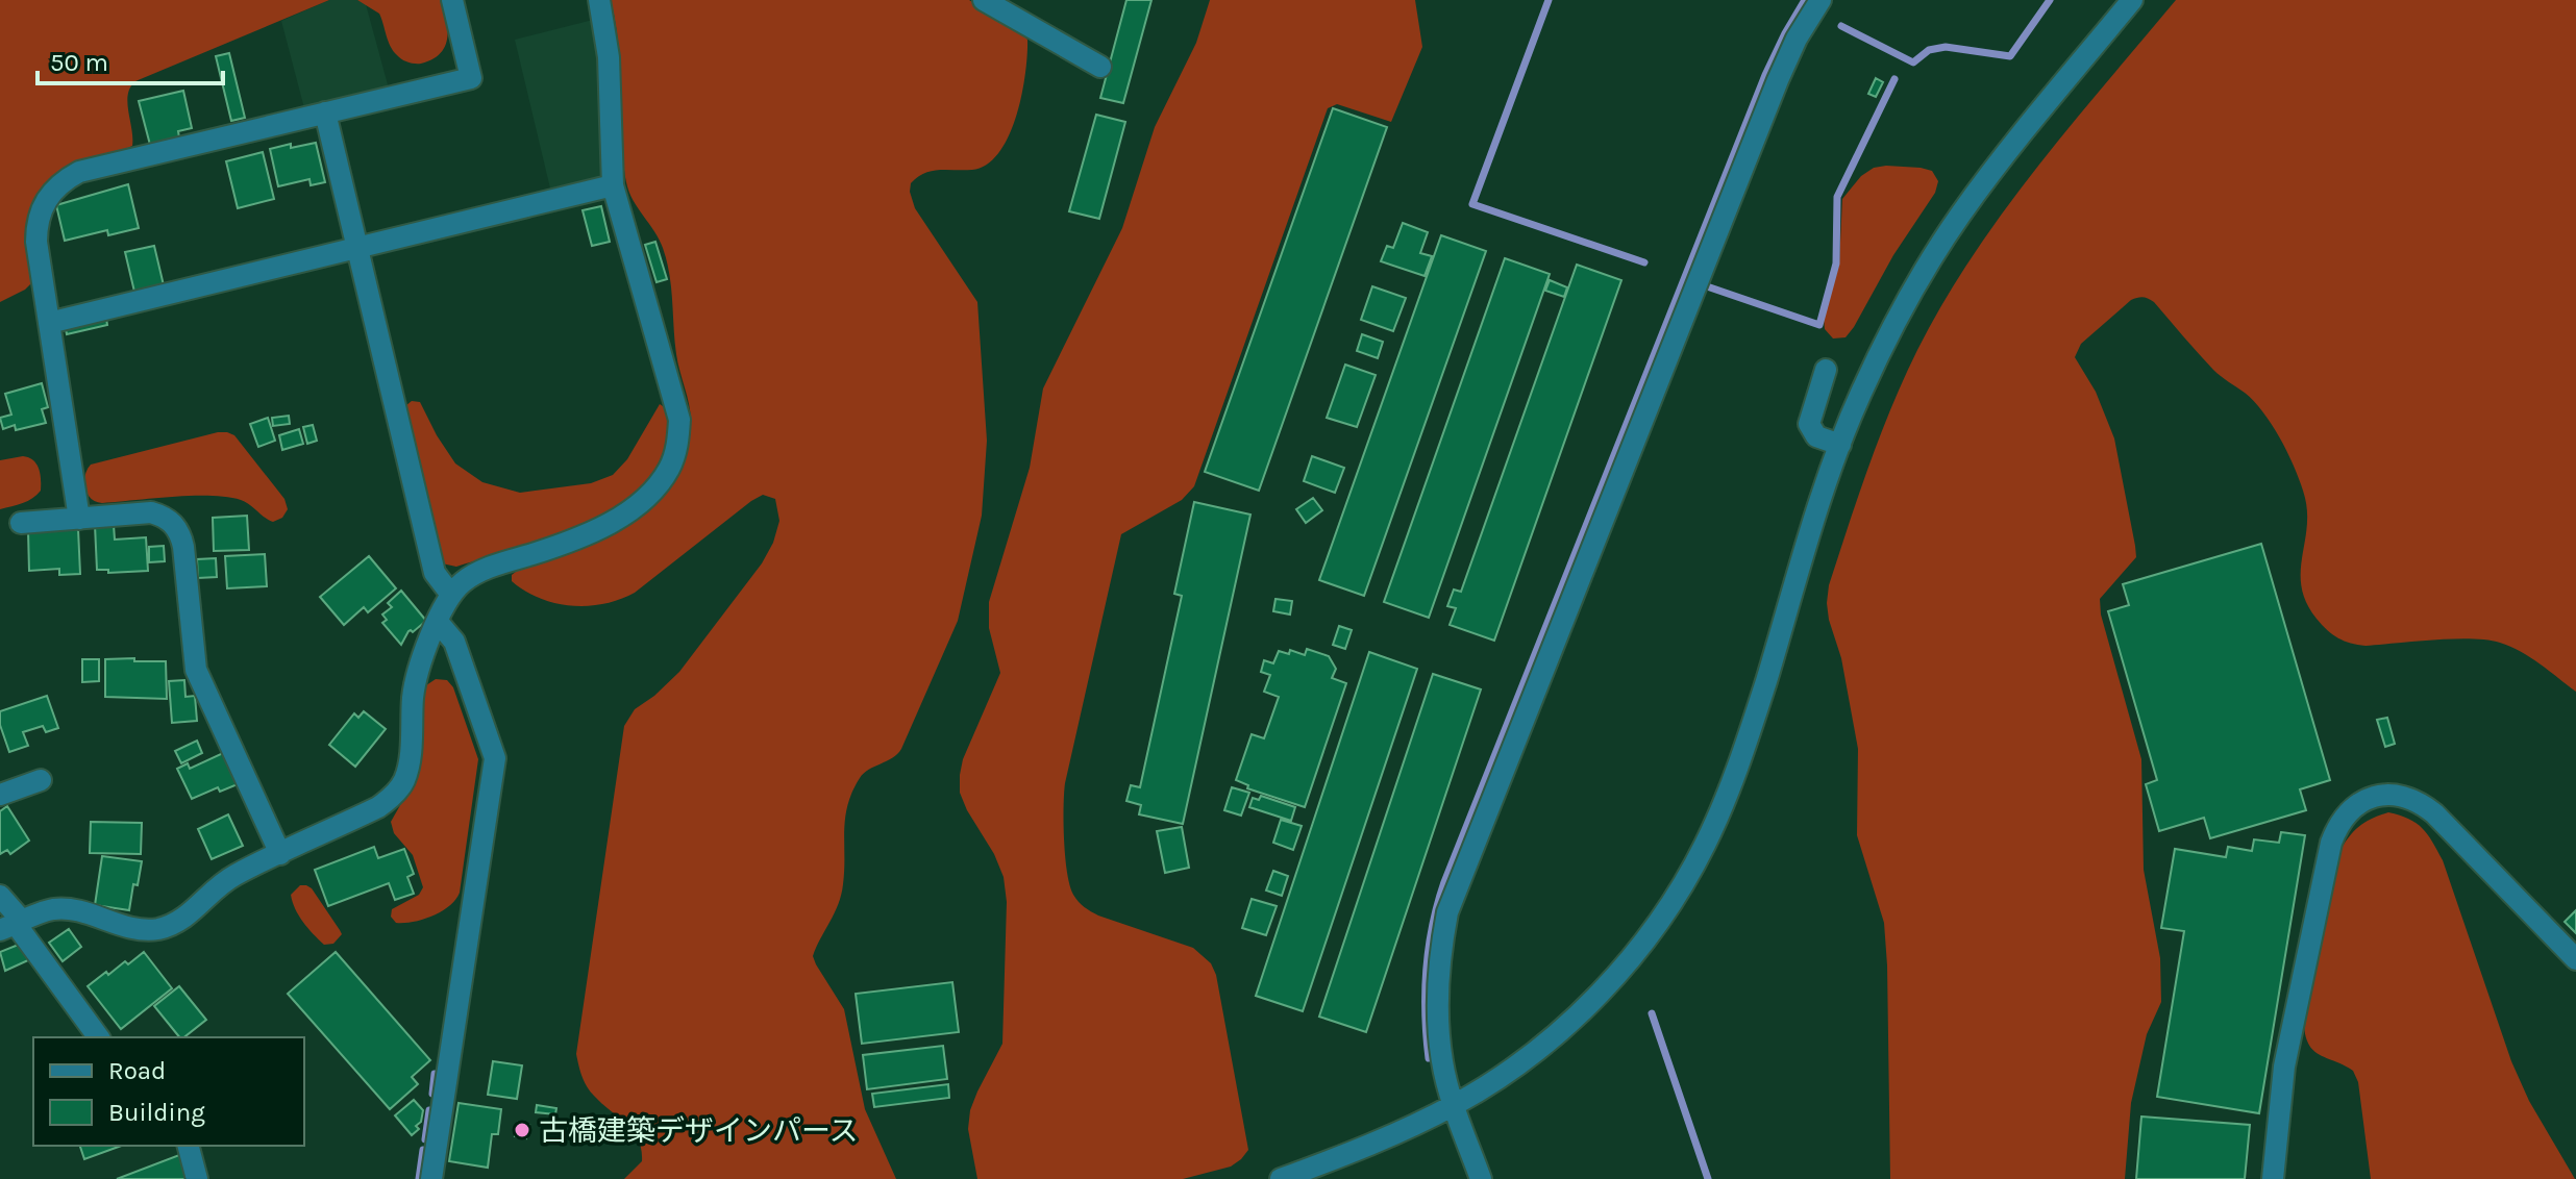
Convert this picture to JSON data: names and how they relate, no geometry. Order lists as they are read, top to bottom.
{
  "places": ["古橋建築デザインパース"],
  "legend": ["Road", "Building"],
  "scale_bar": "50 m"
}
